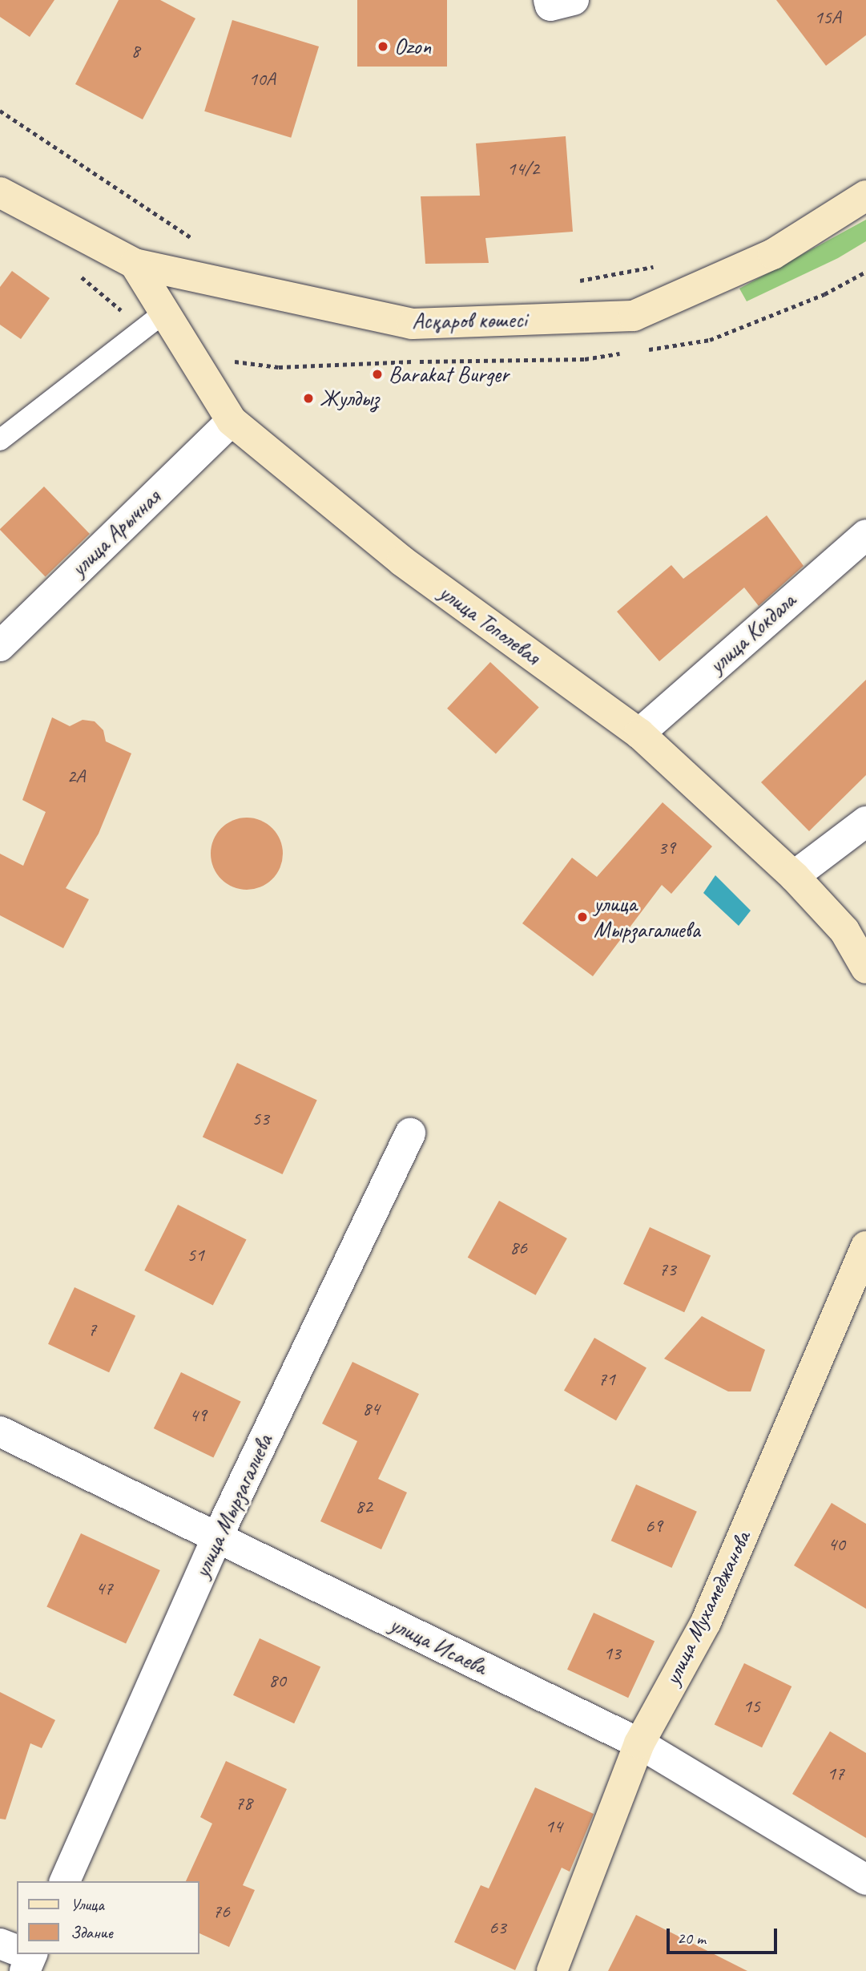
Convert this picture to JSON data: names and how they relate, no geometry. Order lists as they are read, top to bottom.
{
  "streets": {
    "street": [
      "Асқаров көшесі",
      "улица Арычная",
      "улица Тополевая",
      "улица Кокдала",
      "улица Мырзагалиева",
      "улица Мухамеджанова",
      "улица Исаева"
    ]
  },
  "crossings": [
    ["Асқаров көшесі", "улица Тополевая"],
    ["улица Арычная", "улица Тополевая"],
    ["улица Тополевая", "улица Кокдала"],
    ["улица Мырзагалиева", "улица Исаева"],
    ["улица Мухамеджанова", "улица Исаева"]
  ],
  "places": [
    "Ozon",
    "Barakat Burger",
    "Жулдыз",
    "улица Мырзагалиева"
  ],
  "house_numbers": [
    "15А",
    "8",
    "10А",
    "14/2",
    "2А",
    "39",
    "53",
    "86",
    "51",
    "73",
    "7",
    "71",
    "84",
    "49",
    "82",
    "69",
    "40",
    "47",
    "13",
    "80",
    "15",
    "17",
    "78",
    "14",
    "76",
    "63"
  ],
  "legend": ["Улица", "Здание"],
  "scale_bar": "20 m"
}
